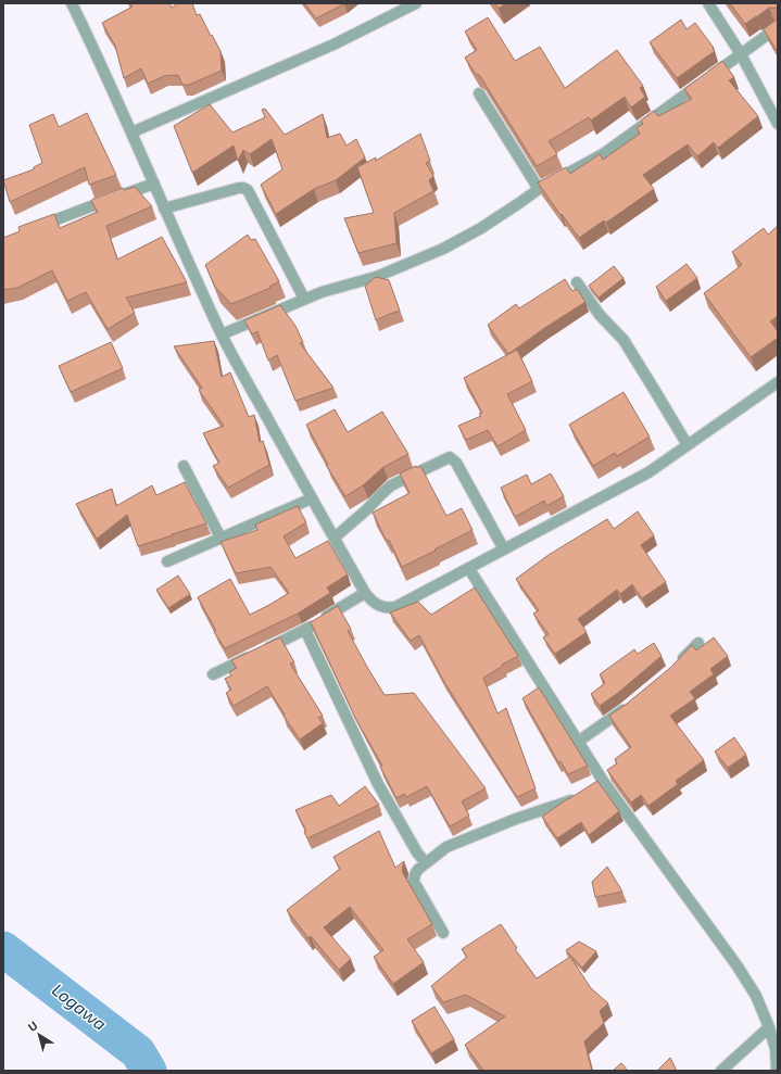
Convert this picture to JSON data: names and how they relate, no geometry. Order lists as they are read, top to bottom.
{
  "water": ["Logawa"],
  "north": "top left"
}
